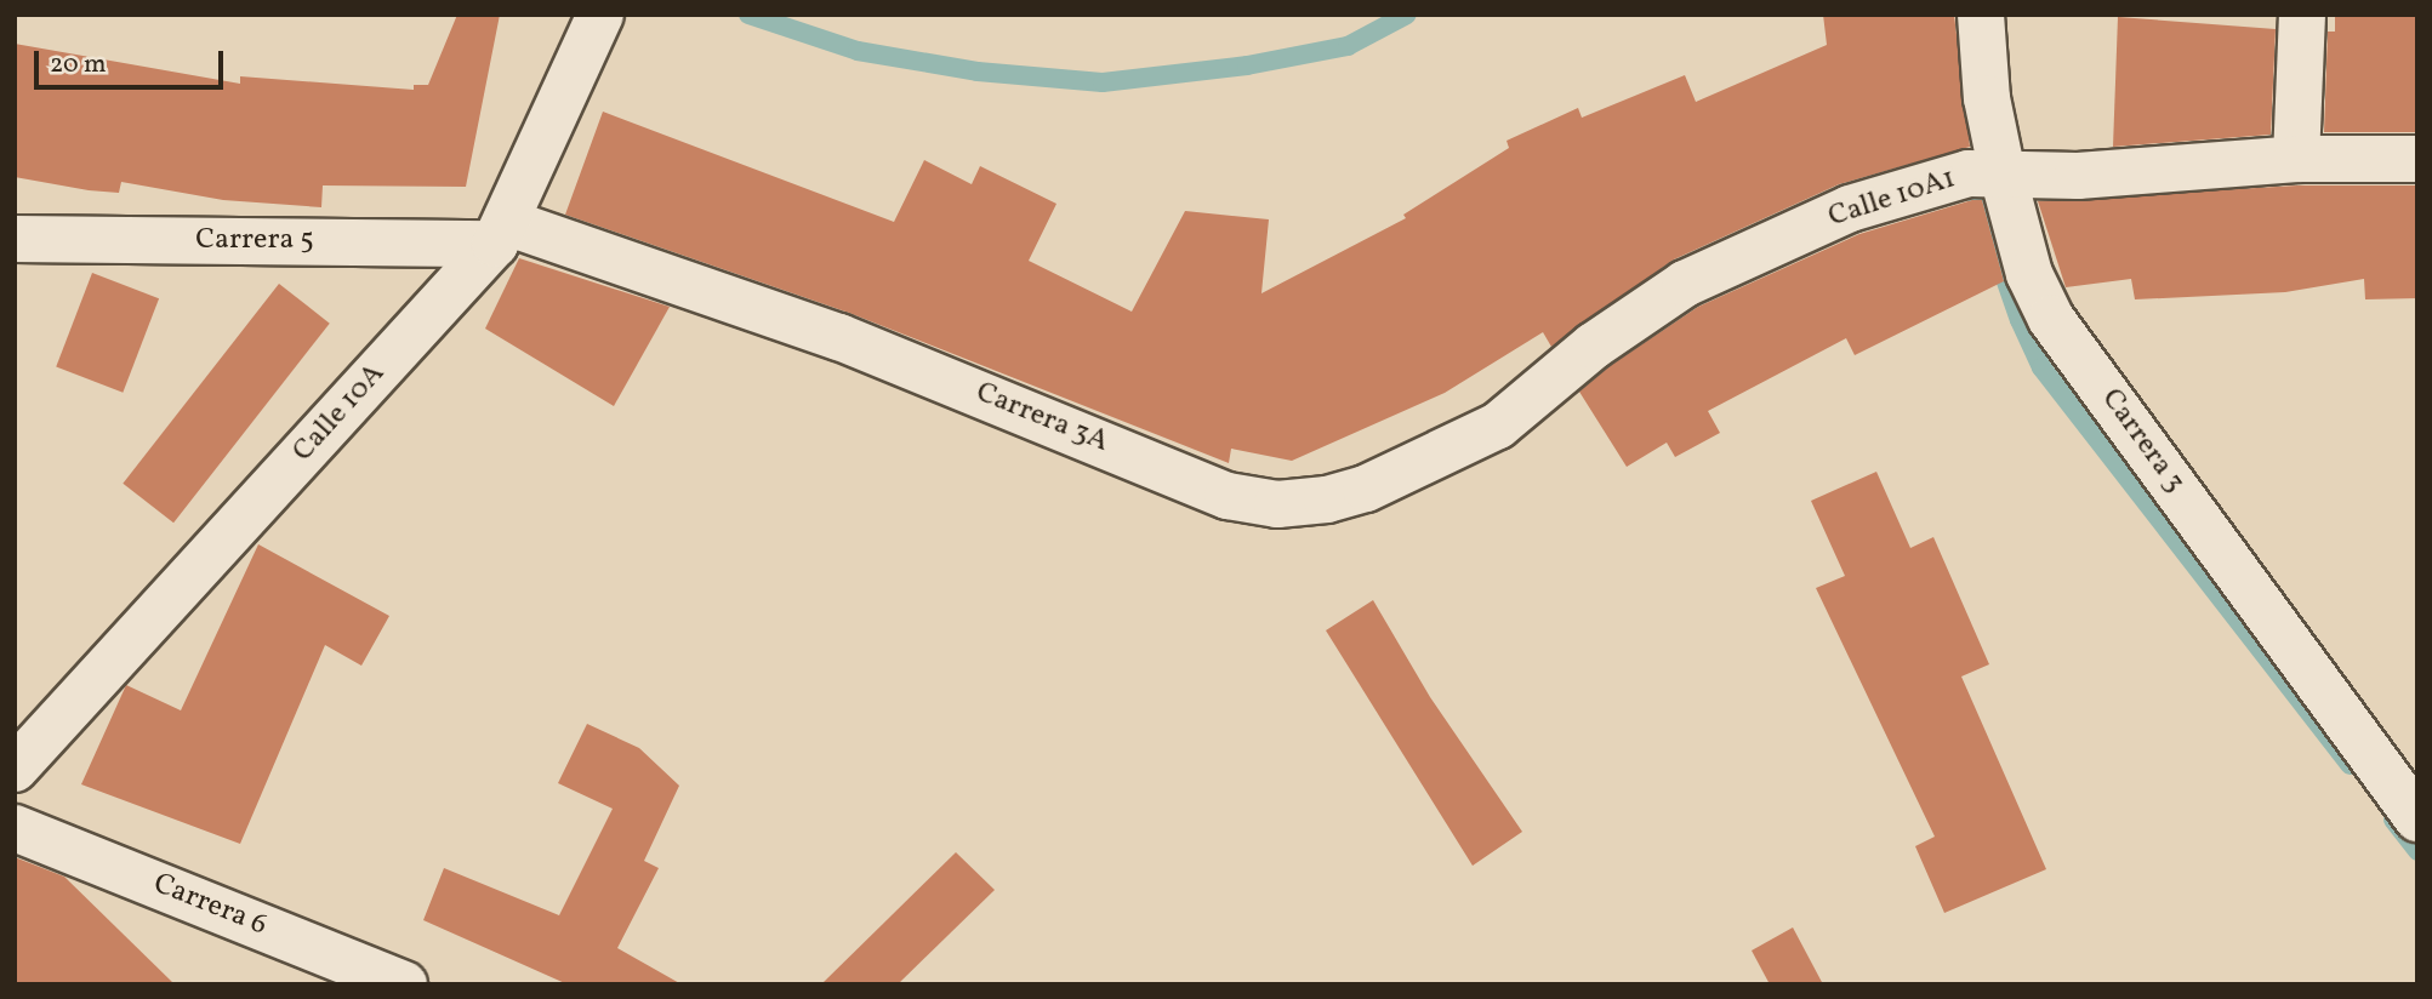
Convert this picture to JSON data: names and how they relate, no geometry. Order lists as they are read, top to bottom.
{
  "streets": {
    "street": [
      "Calle 10A1",
      "Carrera 5",
      "Calle 10A",
      "Carrera 3A",
      "Carrera 3",
      "Carrera 6"
    ]
  },
  "crossings": [
    ["Calle 10A1", "Carrera 3A"],
    ["Calle 10A1", "Carrera 3"],
    ["Carrera 5", "Calle 10A"],
    ["Carrera 5", "Carrera 3A"],
    ["Calle 10A", "Carrera 3A"]
  ],
  "scale_bar": "20 m"
}
